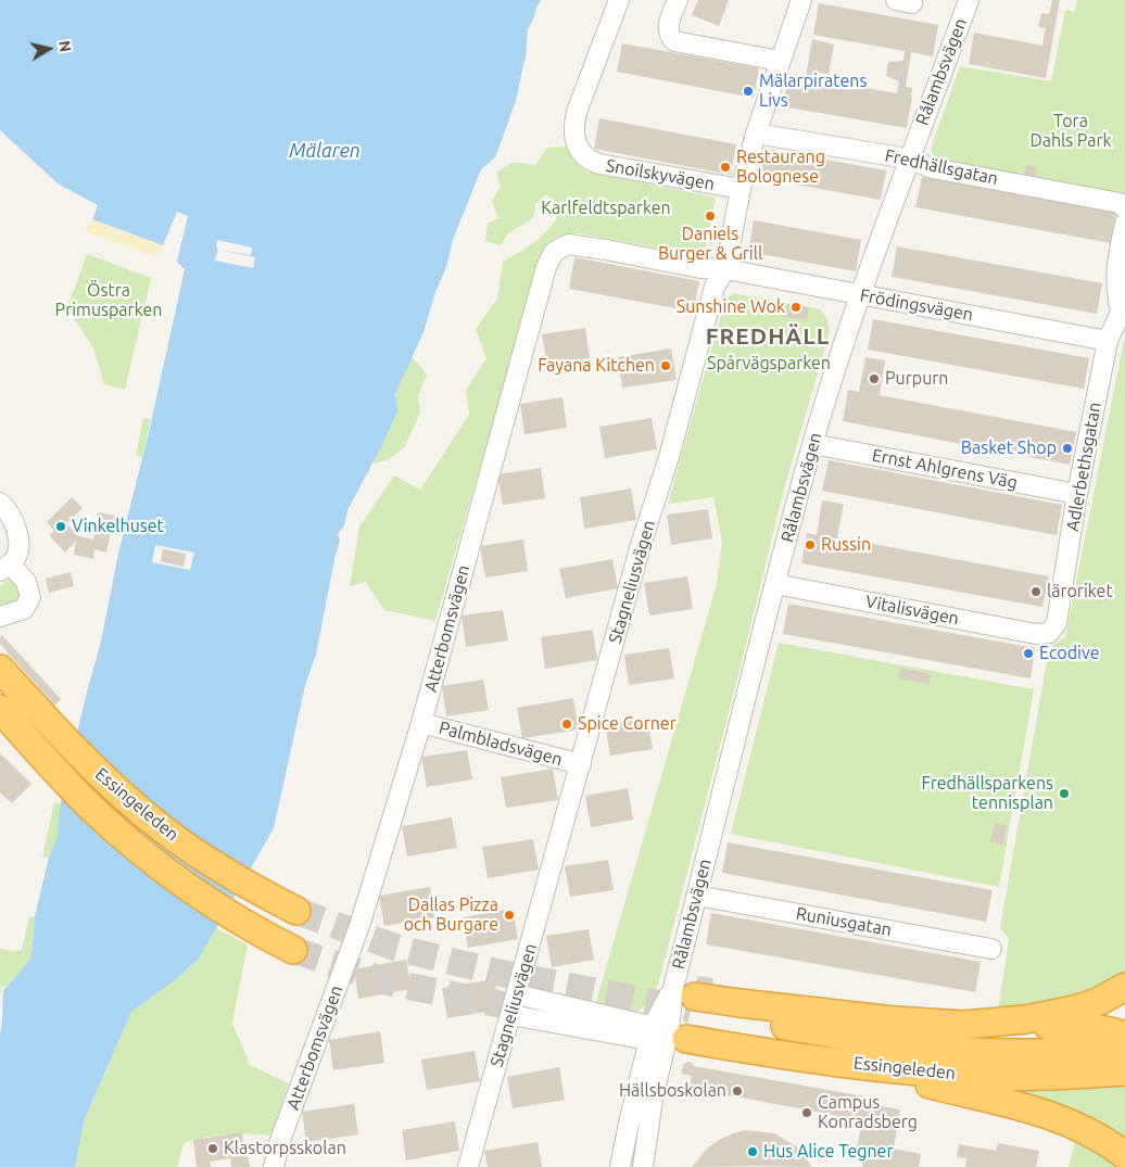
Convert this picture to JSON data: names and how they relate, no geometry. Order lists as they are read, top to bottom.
{
  "streets": {
    "highway": ["Essingeleden"],
    "street": [
      "Rålambsvägen",
      "Fredhällsgatan",
      "Snoilskyvägen",
      "Frödingsvägen",
      "Adlerbethsgatan",
      "Ernst Ahlgrens Väg",
      "Stagneliusvägen",
      "Vitalisvägen",
      "Atterbomsvägen",
      "Palmbladsvägen",
      "Runiusgatan"
    ]
  },
  "crossings": [
    ["Rålambsvägen", "Fredhällsgatan"],
    ["Rålambsvägen", "Frödingsvägen"],
    ["Rålambsvägen", "Ernst Ahlgrens Väg"],
    ["Rålambsvägen", "Vitalisvägen"],
    ["Rålambsvägen", "Essingeleden"],
    ["Rålambsvägen", "Runiusgatan"],
    ["Fredhällsgatan", "Stagneliusvägen"],
    ["Snoilskyvägen", "Stagneliusvägen"],
    ["Frödingsvägen", "Adlerbethsgatan"],
    ["Frödingsvägen", "Stagneliusvägen"],
    ["Frödingsvägen", "Atterbomsvägen"],
    ["Adlerbethsgatan", "Ernst Ahlgrens Väg"],
    ["Adlerbethsgatan", "Vitalisvägen"],
    ["Stagneliusvägen", "Atterbomsvägen"],
    ["Stagneliusvägen", "Palmbladsvägen"],
    ["Atterbomsvägen", "Palmbladsvägen"]
  ],
  "districts": ["FREDHÄLL"],
  "water": ["Mälaren"],
  "parks": [
    "Tora Dahls Park",
    "Karlfeldtsparken",
    "Östra Primusparken",
    "Spårvägsparken"
  ],
  "places": [
    "Mälarpiratens Livs",
    "Restaurang Bolognese",
    "Daniels Burger & Grill",
    "Sunshine Wok",
    "Fayana Kitchen",
    "Purpurn",
    "Basket Shop",
    "Vinkelhuset",
    "Russin",
    "läroriket",
    "Ecodive",
    "Spice Corner",
    "Fredhällsparkens tennisplan",
    "Dallas Pizza och Burgare",
    "Hällsboskolan",
    "Campus Konradsberg",
    "Klastorpsskolan",
    "Hus Alice Tegner"
  ],
  "north": "right"
}
